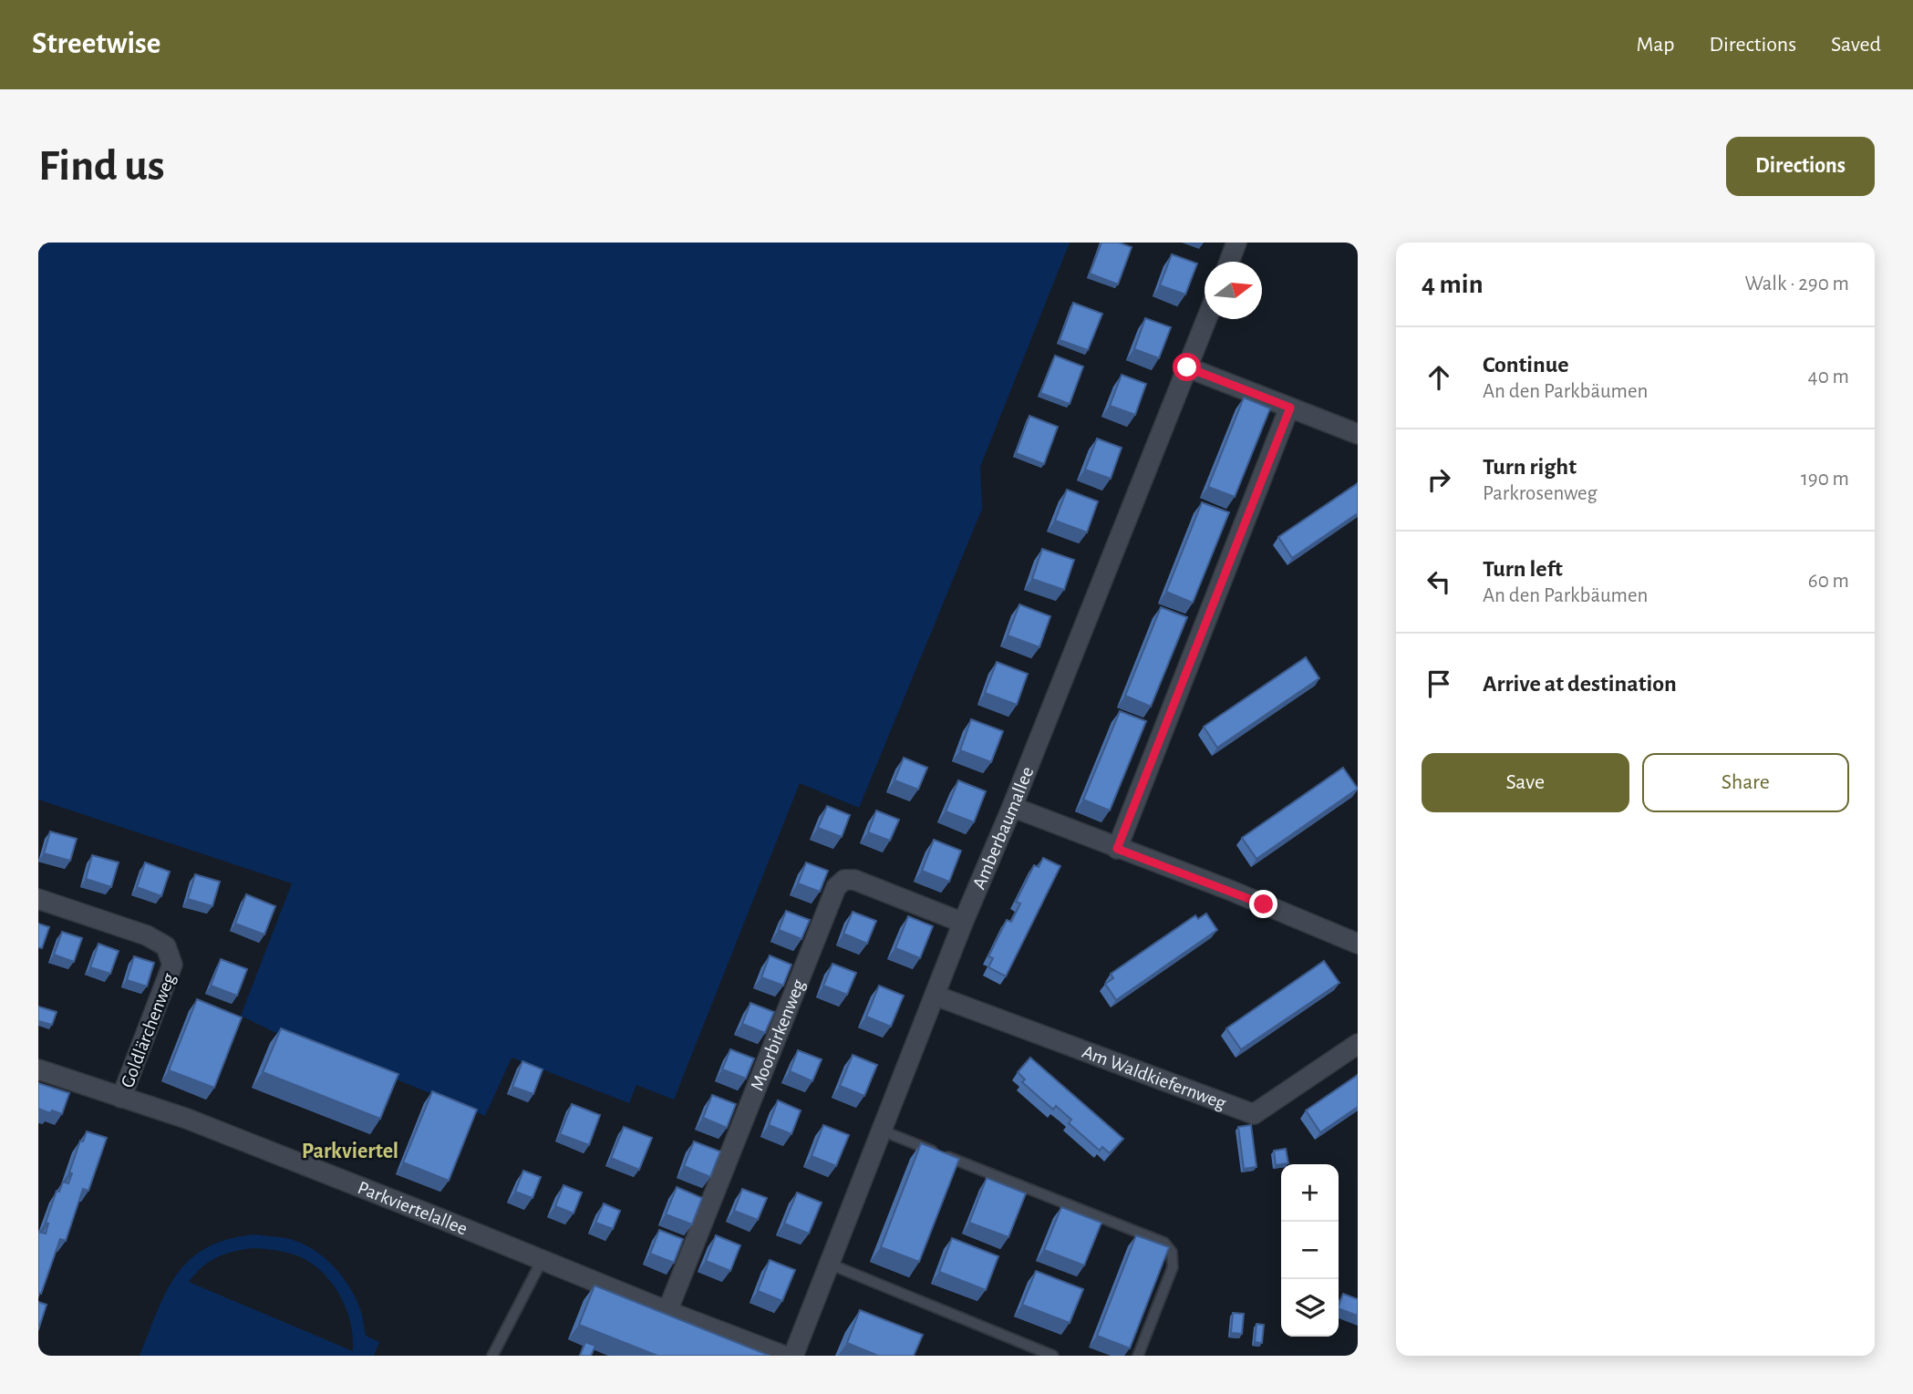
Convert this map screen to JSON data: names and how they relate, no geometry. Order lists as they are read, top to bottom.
{
  "streets": {
    "street": [
      "Amberbaumallee",
      "Goldlärchenweg",
      "Moorbirkenweg",
      "Am Waldkiefernweg",
      "Parkviertelallee"
    ]
  },
  "crossings": [
    ["Amberbaumallee", "Moorbirkenweg"],
    ["Amberbaumallee", "Am Waldkiefernweg"],
    ["Goldlärchenweg", "Parkviertelallee"],
    ["Moorbirkenweg", "Parkviertelallee"]
  ],
  "districts": ["Parkviertel"],
  "north": "right",
  "page": {
    "header": "Streetwise",
    "nav": ["Map", "Directions", "Saved"],
    "buttons": [
      "Directions",
      ["Save", "Share"]
    ],
    "title": "Find us",
    "heading": ["4 min", "Walk · 290 m"],
    "list": [
      ["Continue", "An den Parkbäumen", "40 m"],
      ["Turn right", "Parkrosenweg", "190 m"],
      ["Turn left", "An den Parkbäumen", "60 m"],
      "Arrive at destination"
    ],
    "map_buttons": ["+", "−"]
  }
}
